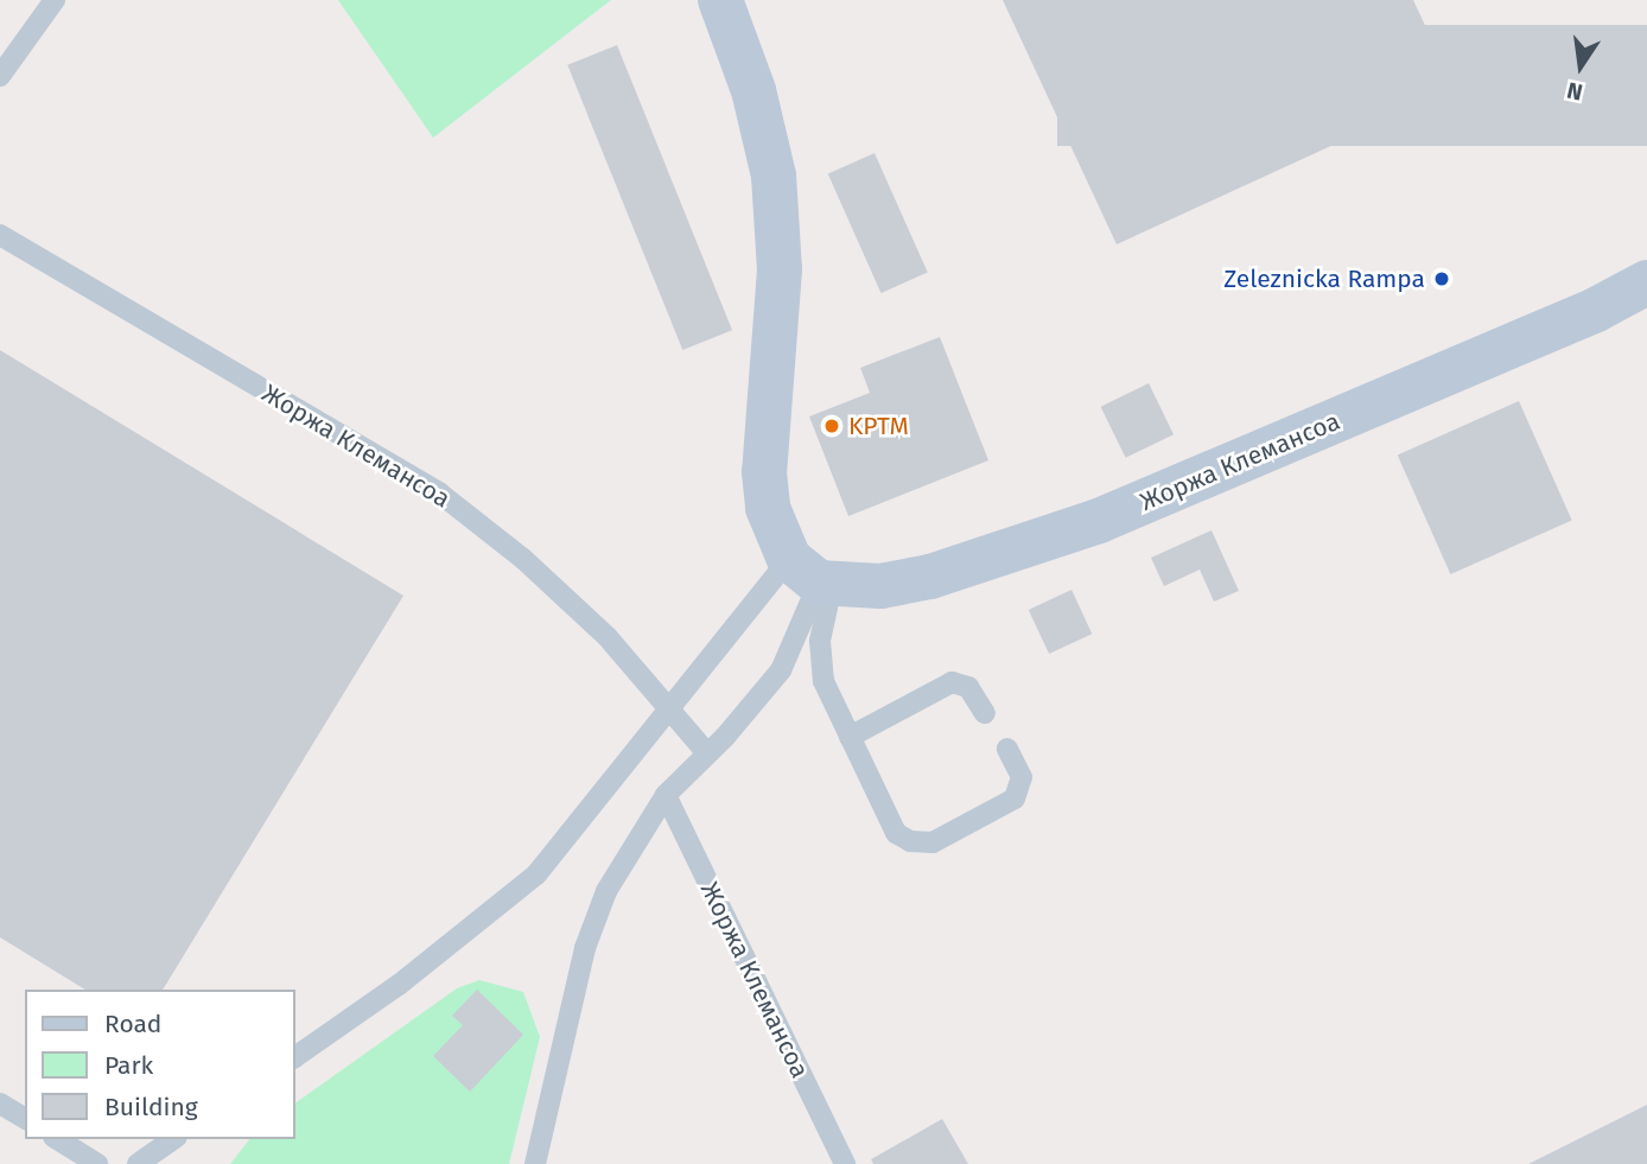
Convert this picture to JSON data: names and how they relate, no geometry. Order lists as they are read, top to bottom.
{
  "streets": {
    "main road": ["Жоржа Клемансоа"]
  },
  "places": ["Zeleznicka Rampa", "KPTM"],
  "legend": ["Road", "Park", "Building"],
  "north": "bottom"
}
